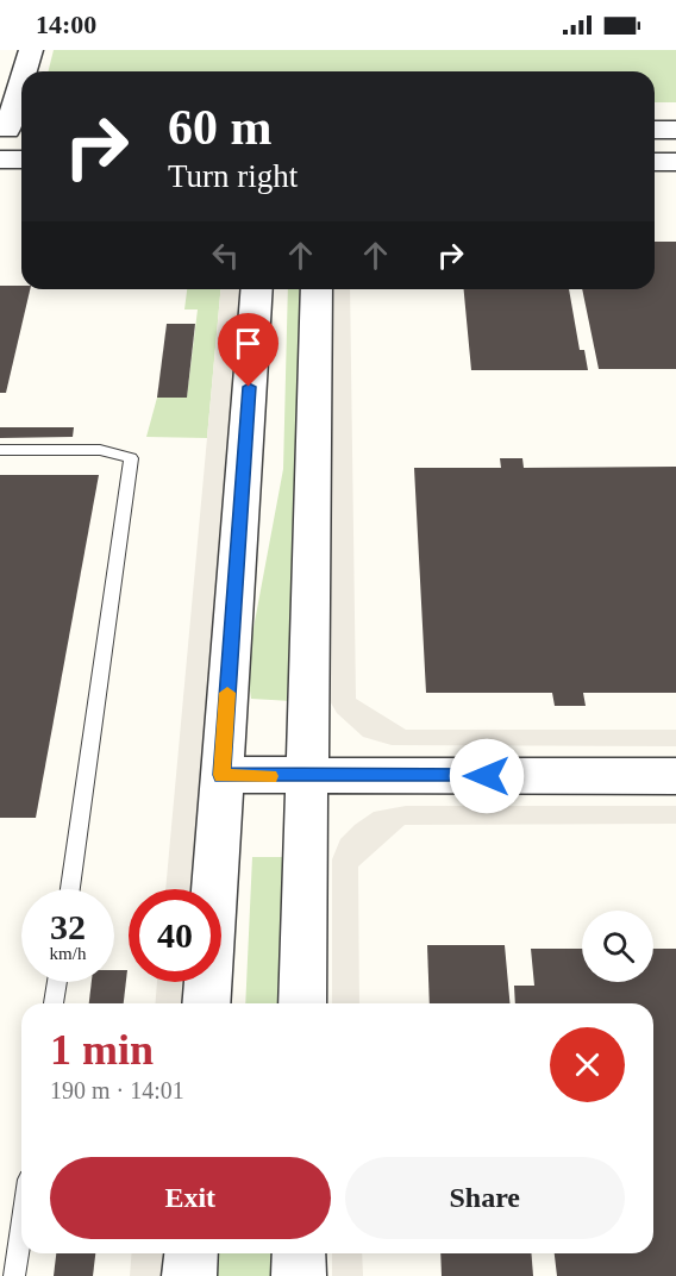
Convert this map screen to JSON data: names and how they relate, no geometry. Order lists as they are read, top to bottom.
{
  "page": {
    "status": "14:00",
    "turn": ["60 m", "Turn right"],
    "speed": "32 km/h",
    "limit": "40",
    "heading": ["1 min", "190 m · 14:01"],
    "buttons": ["Exit", "Share"]
  }
}
